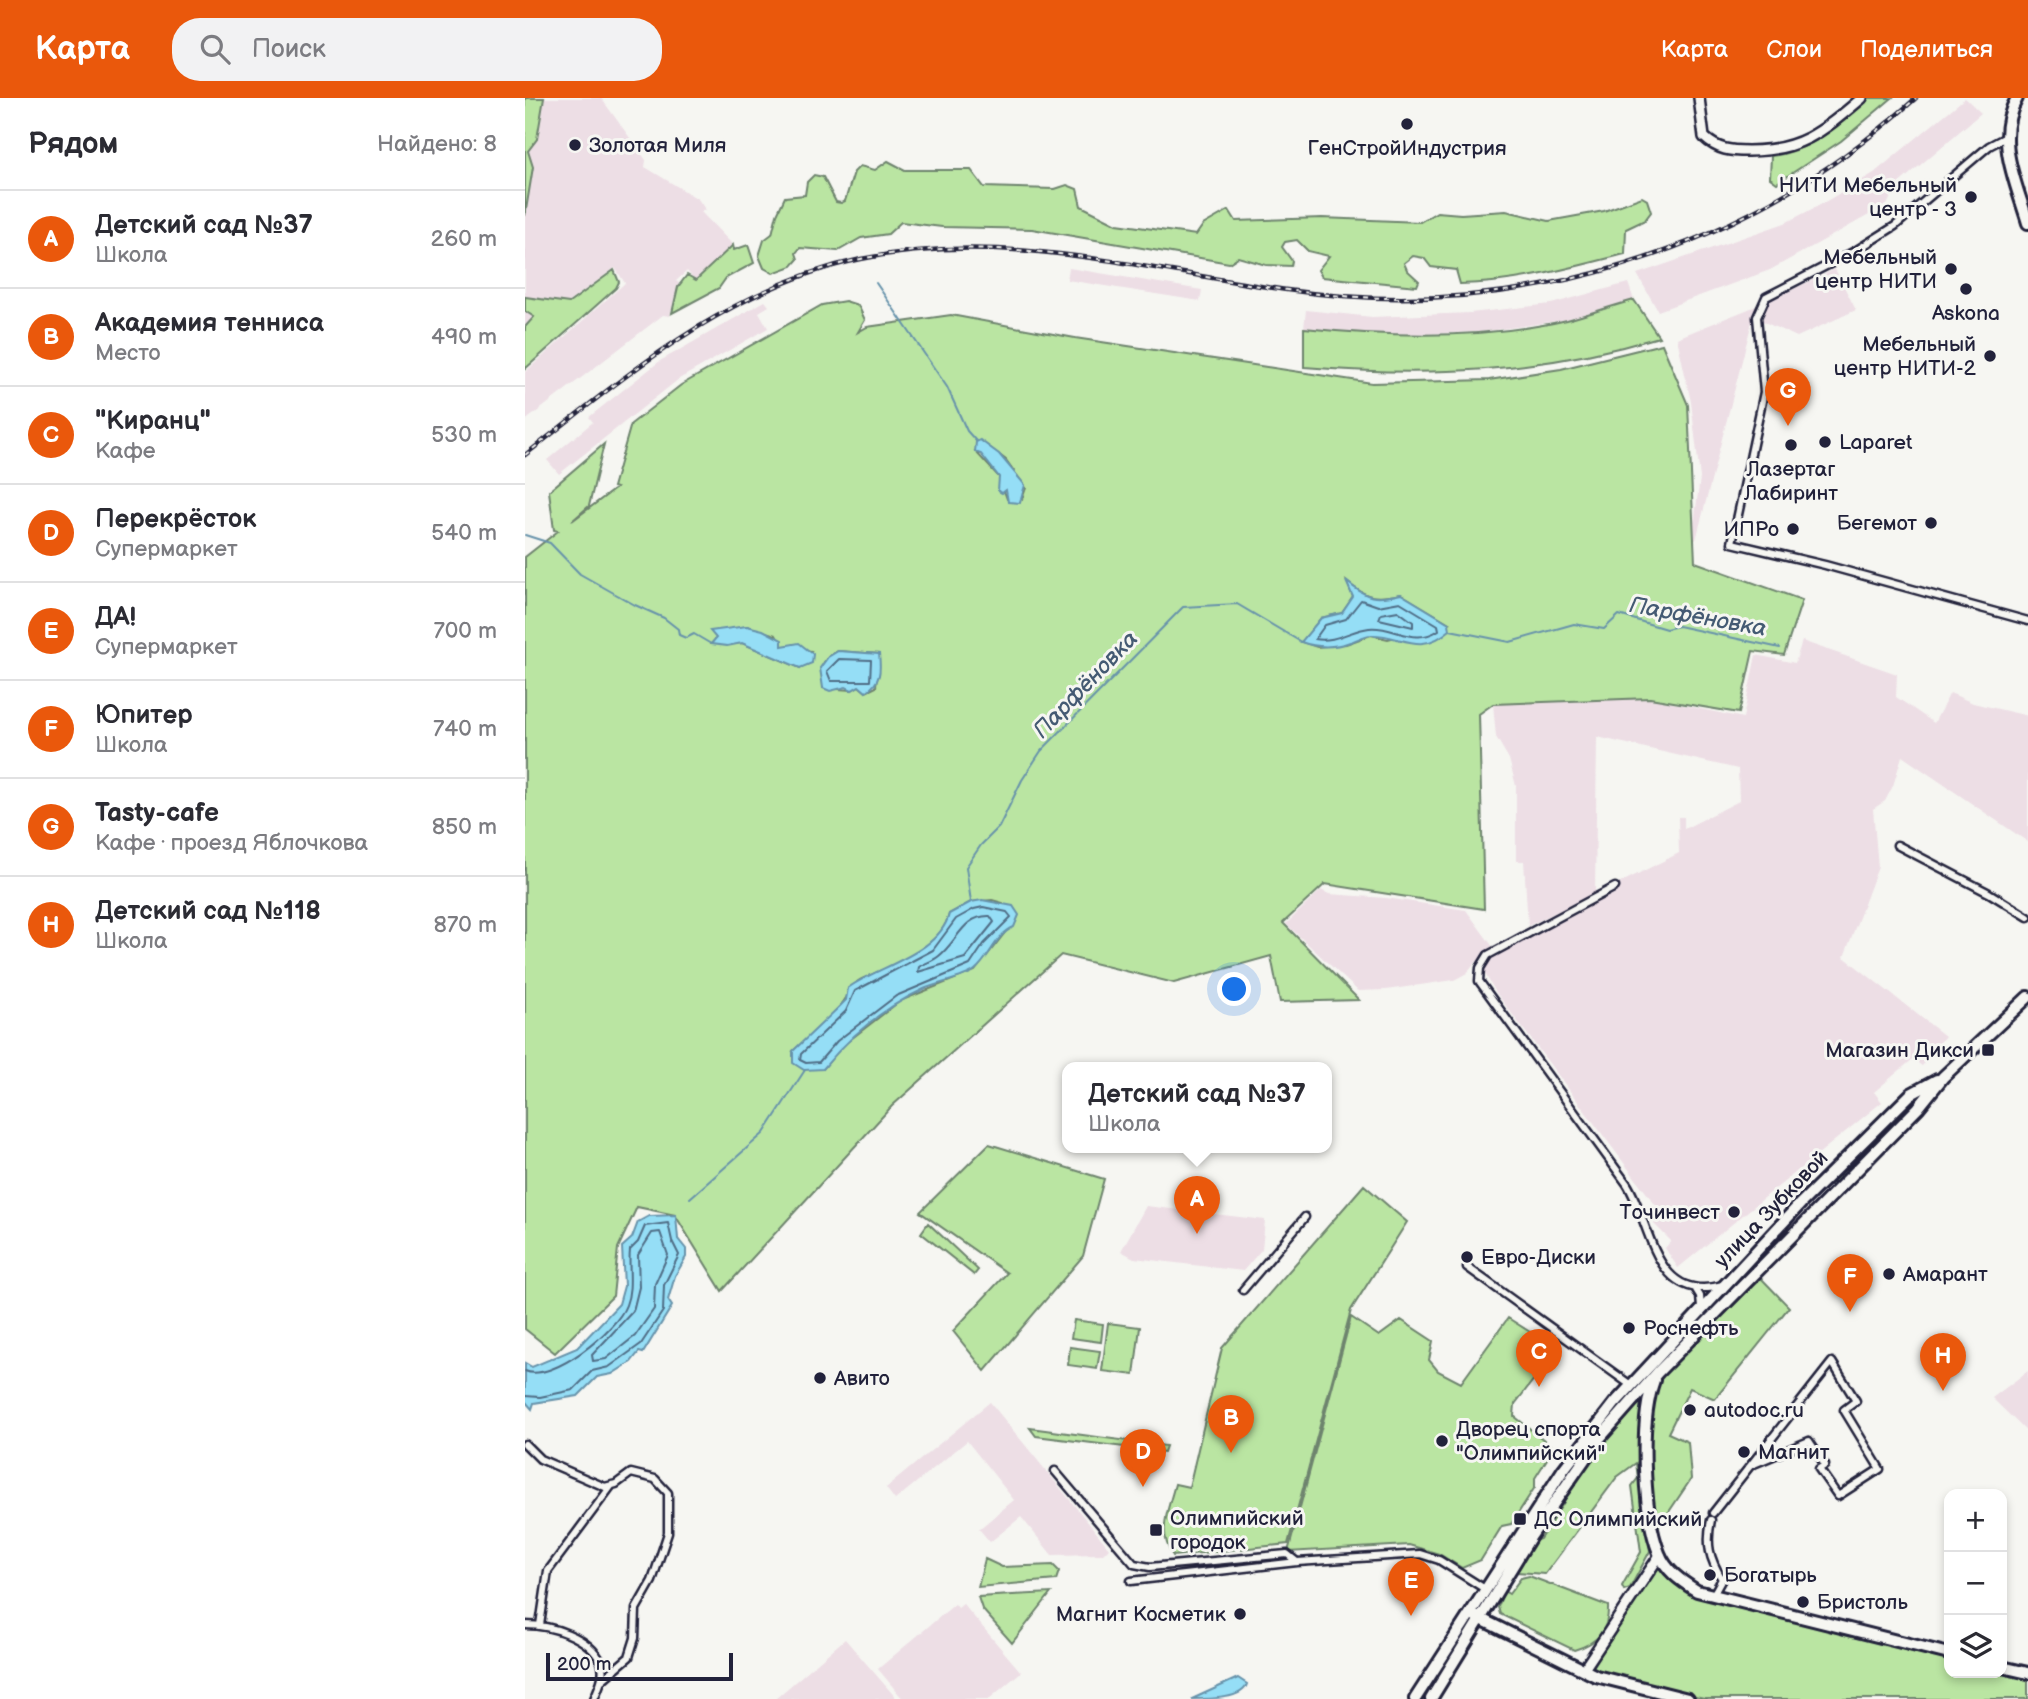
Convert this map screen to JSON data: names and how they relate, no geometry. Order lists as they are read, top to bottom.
{
  "streets": {
    "main road": ["улица Зубковой"]
  },
  "water": ["Парфёновка"],
  "places": {
    "other": [
      "ГенСтройИндустрия",
      "Золотая Миля",
      "НИТИ Мебельный центр - 3",
      "Мебельный центр НИТИ",
      "Askona",
      "Мебельный центр НИТИ-2",
      "Laparet",
      "Лазертаг Лабиринт",
      "Бегемот",
      "ИПРо",
      "Точинвест",
      "Евро-Диски",
      "Амарант",
      "Роснефть",
      "Авито",
      "autodoc.ru",
      "Дворец спорта \"Олимпийский\"",
      "Магнит",
      "Богатырь",
      "Бристоль",
      "Магнит Косметик"
    ],
    "transit": ["Магазин Дикси", "ДС Олимпийский", "Олимпийский городок"]
  },
  "scale_bar": "200 m",
  "page": {
    "header": "Карта",
    "search": "Поиск",
    "nav": ["Карта", "Слои", "Поделиться"],
    "heading": ["Рядом", "Найдено: 8"],
    "list": [
      {
        "mark": "A",
        "name": "Детский сад №37",
        "note": "Школа",
        "value": "260 m"
      },
      {
        "mark": "B",
        "name": "Академия тенниса",
        "note": "Место",
        "value": "490 m"
      },
      {
        "mark": "C",
        "name": "\"Киранц\"",
        "note": "Кафе",
        "value": "530 m"
      },
      {
        "mark": "D",
        "name": "Перекрёсток",
        "note": "Супермаркет",
        "value": "540 m"
      },
      {
        "mark": "E",
        "name": "ДА!",
        "note": "Супермаркет",
        "value": "700 m"
      },
      {
        "mark": "F",
        "name": "Юпитер",
        "note": "Школа",
        "value": "740 m"
      },
      {
        "mark": "G",
        "name": "Tasty-cafe",
        "note": "Кафе · проезд Яблочкова",
        "value": "850 m"
      },
      {
        "mark": "H",
        "name": "Детский сад №118",
        "note": "Школа",
        "value": "870 m"
      }
    ],
    "pins": [
      "G",
      "A",
      "F",
      "C",
      "H",
      "B",
      "D",
      "E"
    ],
    "popup": ["Детский сад №37", "Школа"],
    "map_buttons": ["+", "−"],
    "scale": "200 m"
  }
}
